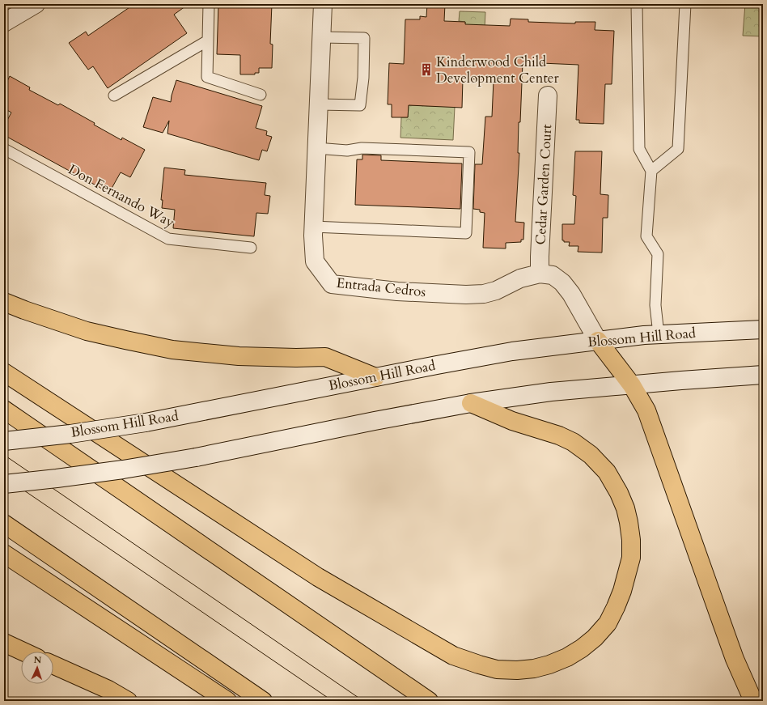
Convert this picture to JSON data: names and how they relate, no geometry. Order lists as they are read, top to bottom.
{
  "streets": {
    "main road": ["Cedar Garden Court", "Entrada Cedros", "Blossom Hill Road"],
    "lane": ["Don Fernando Way"]
  },
  "crossings": [
    ["Cedar Garden Court", "Entrada Cedros"],
    ["Entrada Cedros", "Blossom Hill Road"]
  ],
  "places": {
    "building": ["Kinderwood Child Development Center"]
  },
  "north": "top"
}
